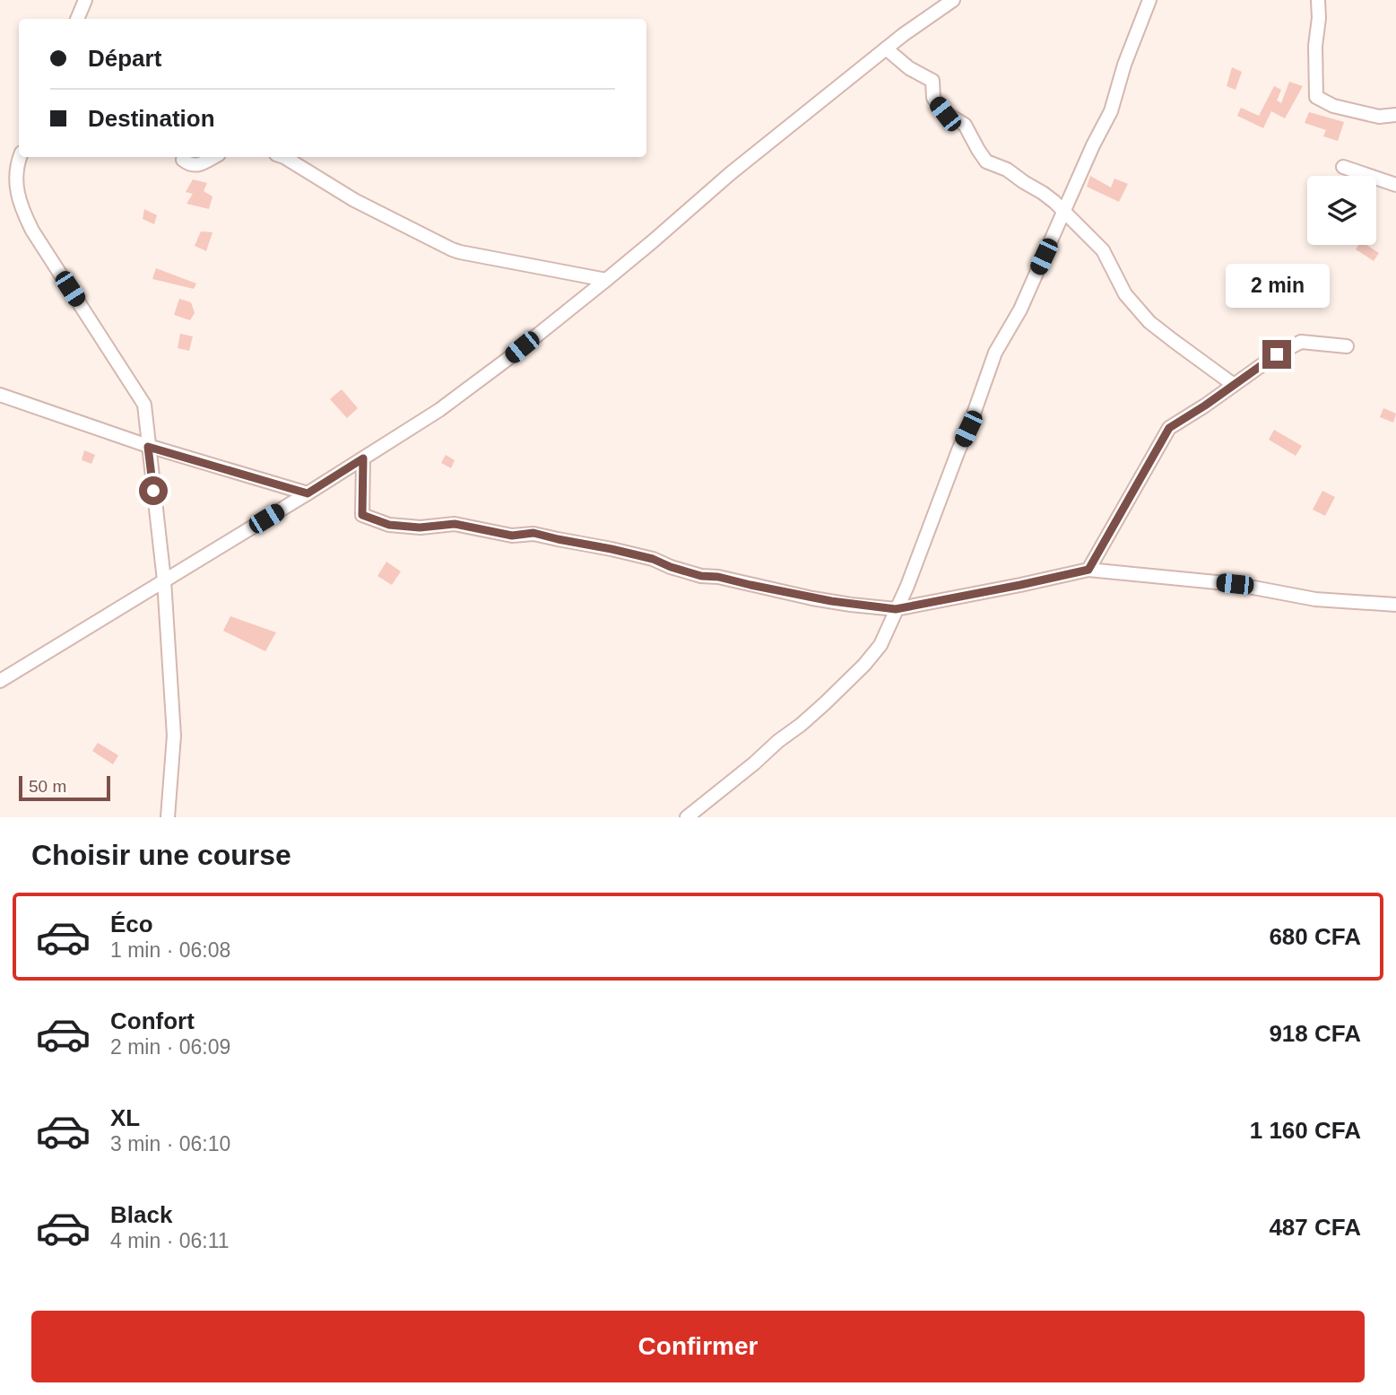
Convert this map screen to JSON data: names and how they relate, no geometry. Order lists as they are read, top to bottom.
{
  "scale_bar": "50 m",
  "page": {
    "banner": ["Départ", "Destination"],
    "bubble": "2 min",
    "scale": "50 m",
    "heading": "Choisir une course",
    "list": [
      {
        "name": "Éco",
        "note": "1 min · 06:08",
        "value": "680 CFA"
      },
      {
        "name": "Confort",
        "note": "2 min · 06:09",
        "value": "918 CFA"
      },
      {
        "name": "XL",
        "note": "3 min · 06:10",
        "value": "1 160 CFA"
      },
      {
        "name": "Black",
        "note": "4 min · 06:11",
        "value": "487 CFA"
      }
    ],
    "buttons": "Confirmer"
  }
}
